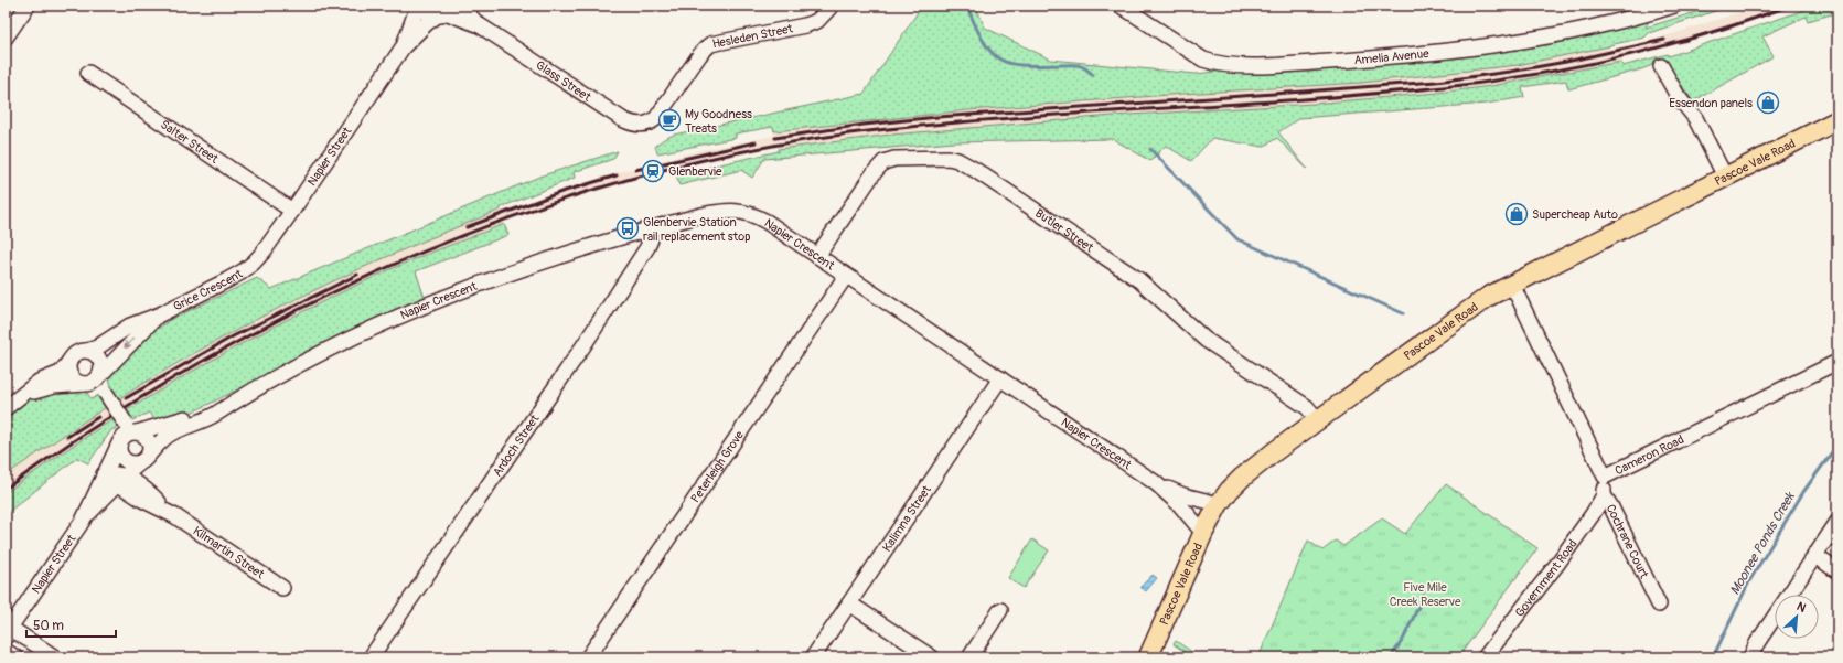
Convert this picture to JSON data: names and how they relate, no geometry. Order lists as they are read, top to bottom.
{
  "streets": {
    "main road": ["Pascoe Vale Road"],
    "street": [
      "Hesleden Street",
      "Amelia Avenue",
      "Glass Street",
      "Salter Street",
      "Napier Street",
      "Butler Street",
      "Napier Crescent",
      "Grice Crescent",
      "Ardoch Street",
      "Cameron Road",
      "Peterleigh Grove",
      "Kalimna Street",
      "Cochrane Court",
      "Kilmartin Street",
      "Government Road"
    ]
  },
  "crossings": [
    ["Hesleden Street", "Glass Street"],
    ["Glass Street", "Napier Street"],
    ["Salter Street", "Napier Street"],
    ["Napier Street", "Napier Crescent"],
    ["Napier Street", "Grice Crescent"],
    ["Napier Street", "Kilmartin Street"],
    ["Pascoe Vale Road", "Butler Street"],
    ["Pascoe Vale Road", "Napier Crescent"],
    ["Pascoe Vale Road", "Cameron Road"],
    ["Butler Street", "Napier Crescent"],
    ["Napier Crescent", "Ardoch Street"],
    ["Napier Crescent", "Peterleigh Grove"],
    ["Napier Crescent", "Kalimna Street"],
    ["Cameron Road", "Cochrane Court"],
    ["Cochrane Court", "Government Road"]
  ],
  "water": ["Moonee Ponds Creek"],
  "parks": ["Five Mile Creek Reserve"],
  "places": {
    "shop": ["Essendon panels", "Supercheap Auto"],
    "cafe": ["My Goodness Treats"],
    "station": ["Glenbervie"],
    "bus stop": ["Glenbervie Station rail replacement stop"]
  },
  "scale_bar": "50 m",
  "north": "top right"
}
